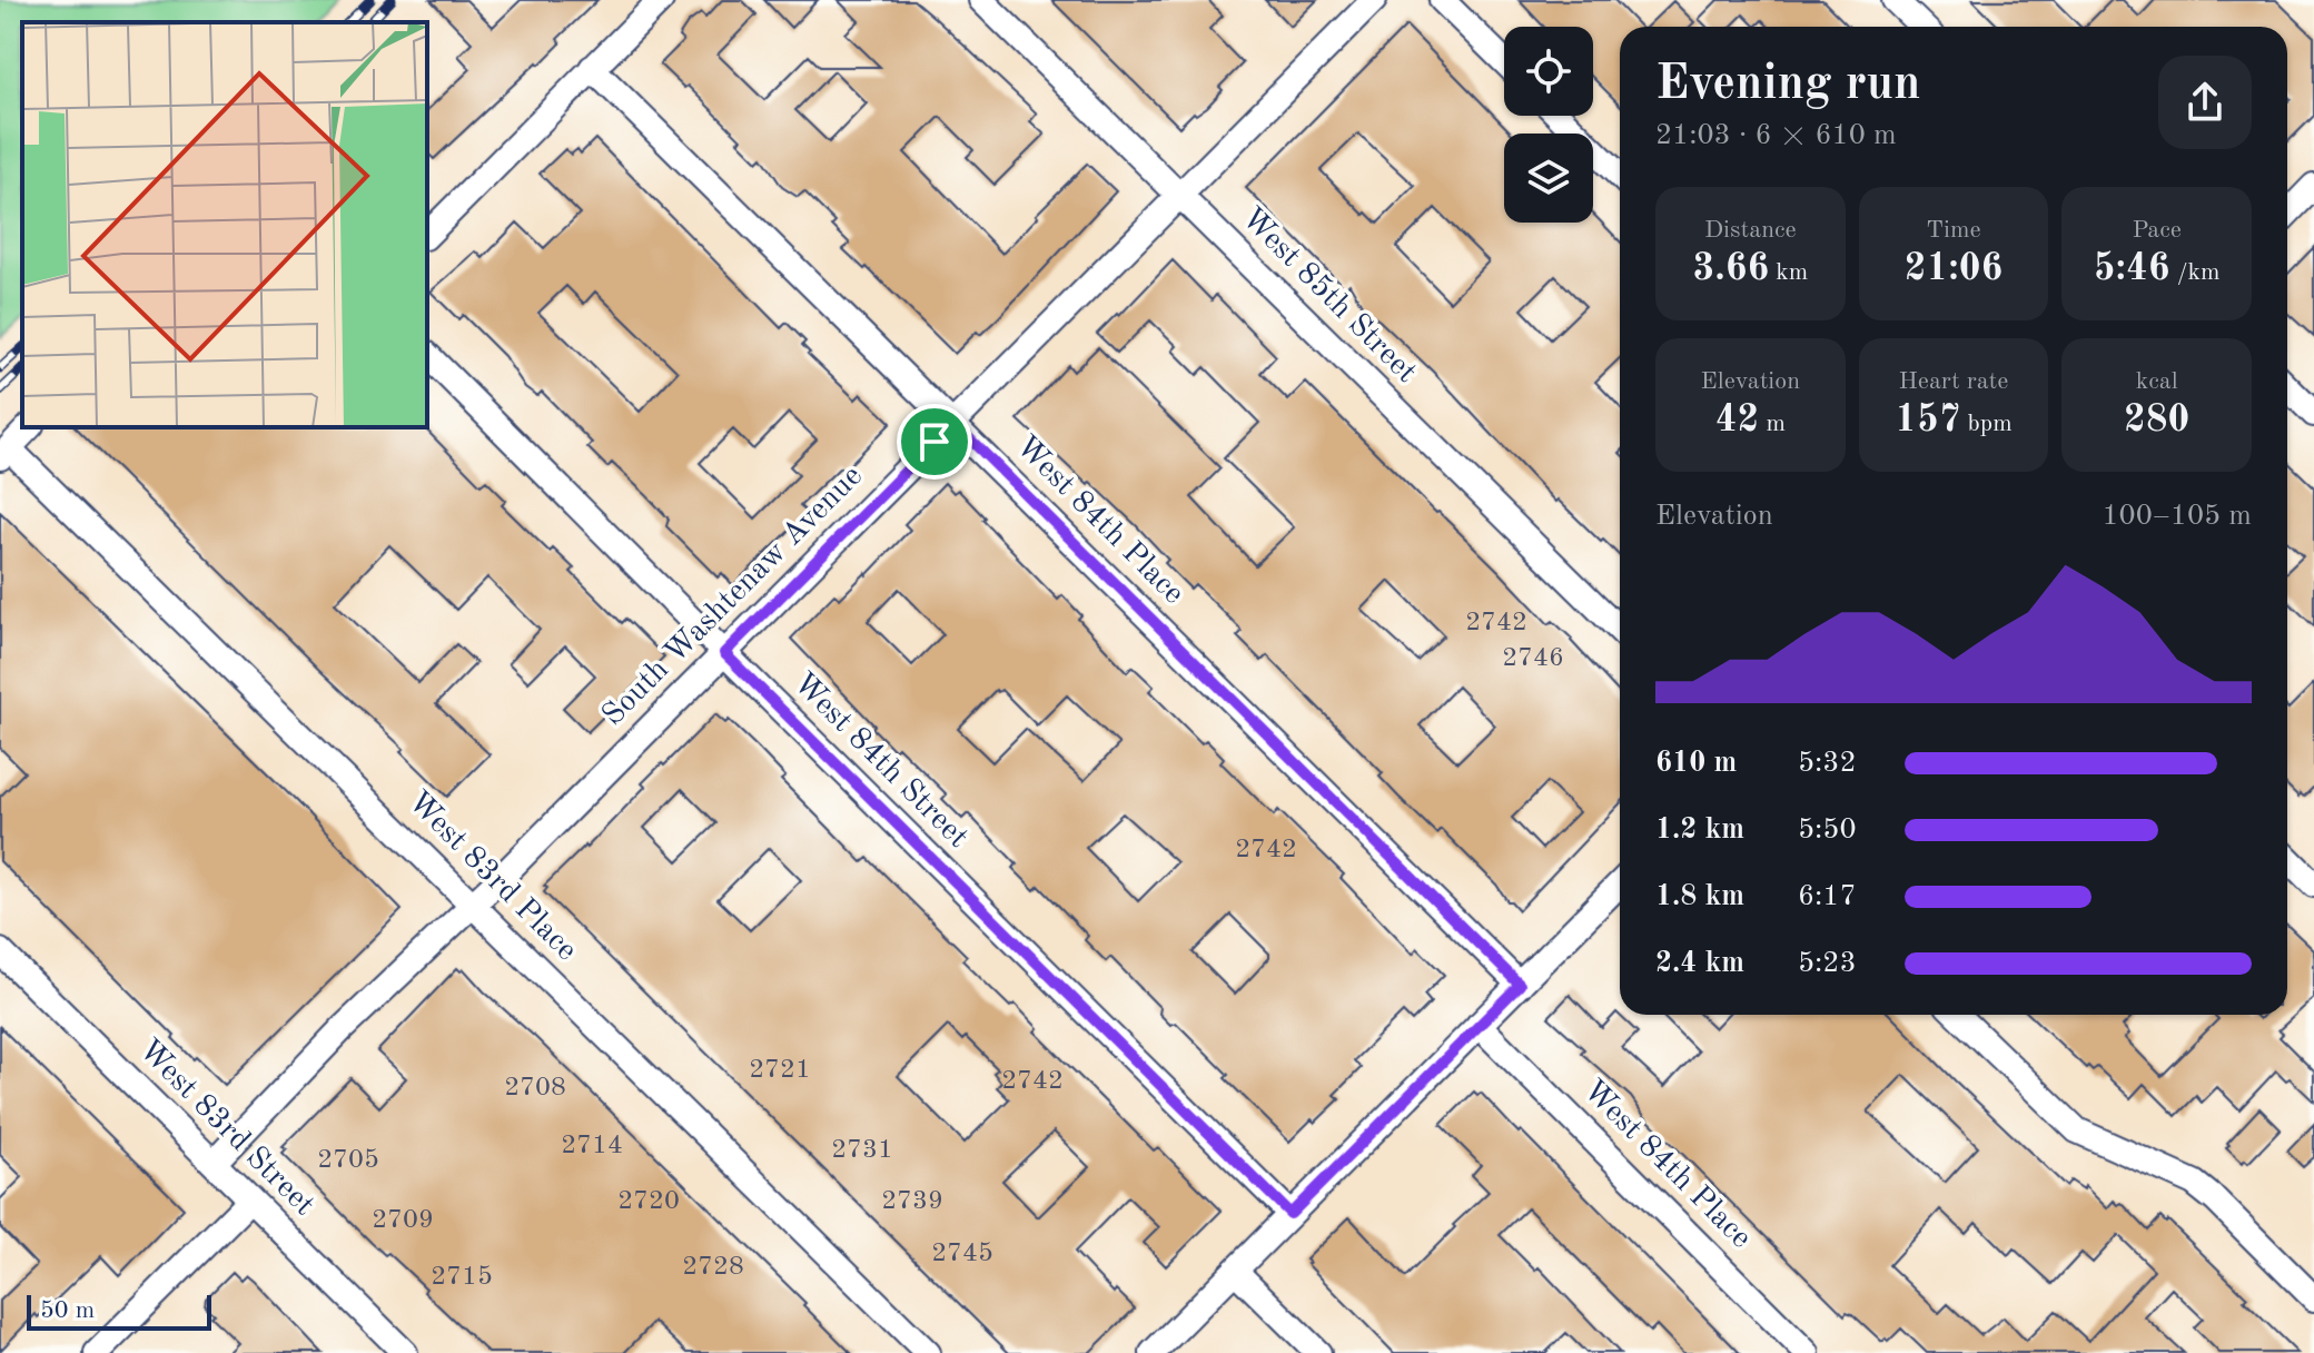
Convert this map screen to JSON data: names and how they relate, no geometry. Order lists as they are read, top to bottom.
{
  "streets": {
    "street": [
      "West 85th Street",
      "West 84th Place",
      "South Washtenaw Avenue",
      "West 84th Street",
      "West 83rd Place",
      "West 83rd Street"
    ]
  },
  "crossings": [
    ["West 85th Street", "South Washtenaw Avenue"],
    ["West 84th Place", "South Washtenaw Avenue"],
    ["South Washtenaw Avenue", "West 84th Street"],
    ["South Washtenaw Avenue", "West 83rd Place"],
    ["South Washtenaw Avenue", "West 83rd Street"]
  ],
  "house_numbers": [
    "2742",
    "2746",
    "2742",
    "2721",
    "2742",
    "2708",
    "2714",
    "2731",
    "2705",
    "2720",
    "2739",
    "2709",
    "2745",
    "2728",
    "2715"
  ],
  "scale_bar": "50 m",
  "page": {
    "heading": ["Evening run", "21:03 · 6 × 610 m"],
    "stats": [
      ["Distance", "3.66 km"],
      ["Time", "21:06"],
      ["Pace", "5:46 /km"],
      ["Elevation", "42 m"],
      ["Heart rate", "157 bpm"],
      ["kcal", "280"]
    ],
    "chart": ["Elevation", "100–105 m"],
    "list": [
      {
        "name": "610 m",
        "note": "5:32"
      },
      {
        "name": "1.2 km",
        "note": "5:50"
      },
      {
        "name": "1.8 km",
        "note": "6:17"
      },
      {
        "name": "2.4 km",
        "note": "5:23"
      }
    ],
    "scale": "50 m"
  }
}
